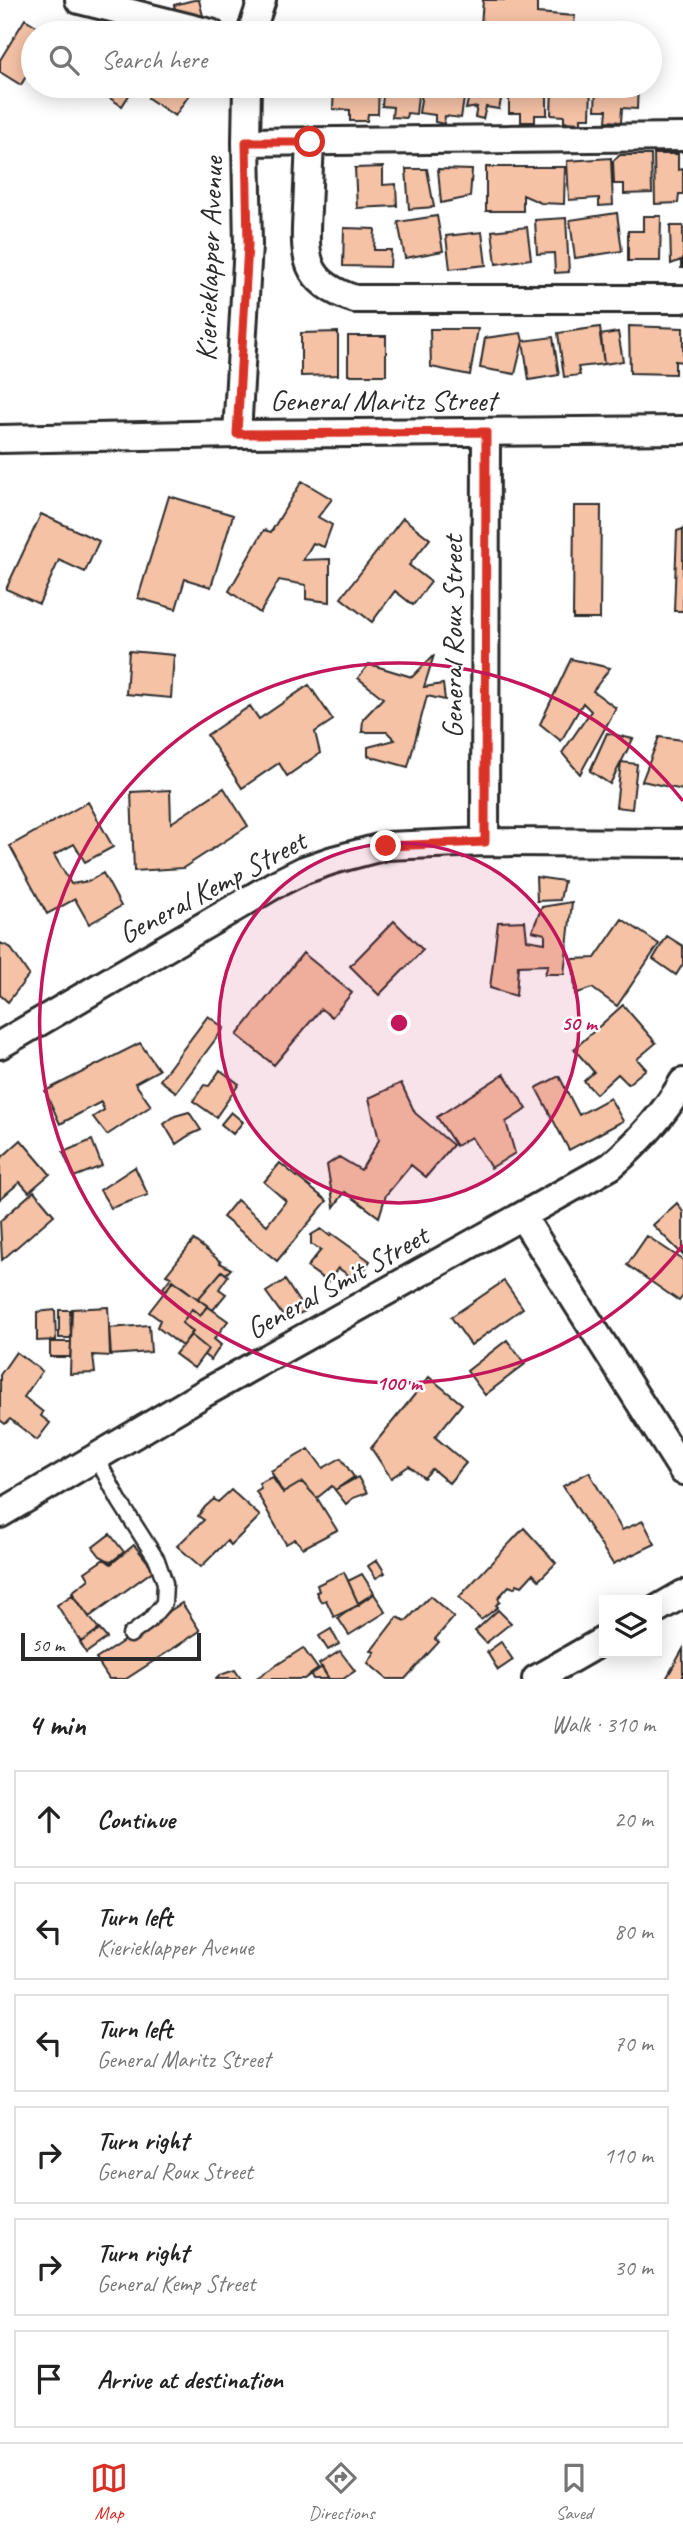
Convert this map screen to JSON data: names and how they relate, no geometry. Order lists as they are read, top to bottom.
{
  "streets": {
    "street": [
      "Kierieklapper Avenue",
      "General Maritz Street",
      "General Roux Street",
      "General Kemp Street",
      "General Smit Street"
    ]
  },
  "crossings": [
    ["Kierieklapper Avenue", "General Maritz Street"],
    ["General Maritz Street", "General Roux Street"],
    ["General Roux Street", "General Kemp Street"]
  ],
  "scale_bar": "50 m",
  "page": {
    "search": "Search here",
    "scale": "50 m",
    "heading": ["4 min", "Walk · 310 m"],
    "list": [
      ["Continue", "20 m"],
      ["Turn left", "Kierieklapper Avenue", "80 m"],
      ["Turn left", "General Maritz Street", "70 m"],
      ["Turn right", "General Roux Street", "110 m"],
      ["Turn right", "General Kemp Street", "30 m"],
      "Arrive at destination"
    ],
    "nav": ["Map", "Directions", "Saved"]
  },
  "rings": ["50 m", "100 m"]
}
